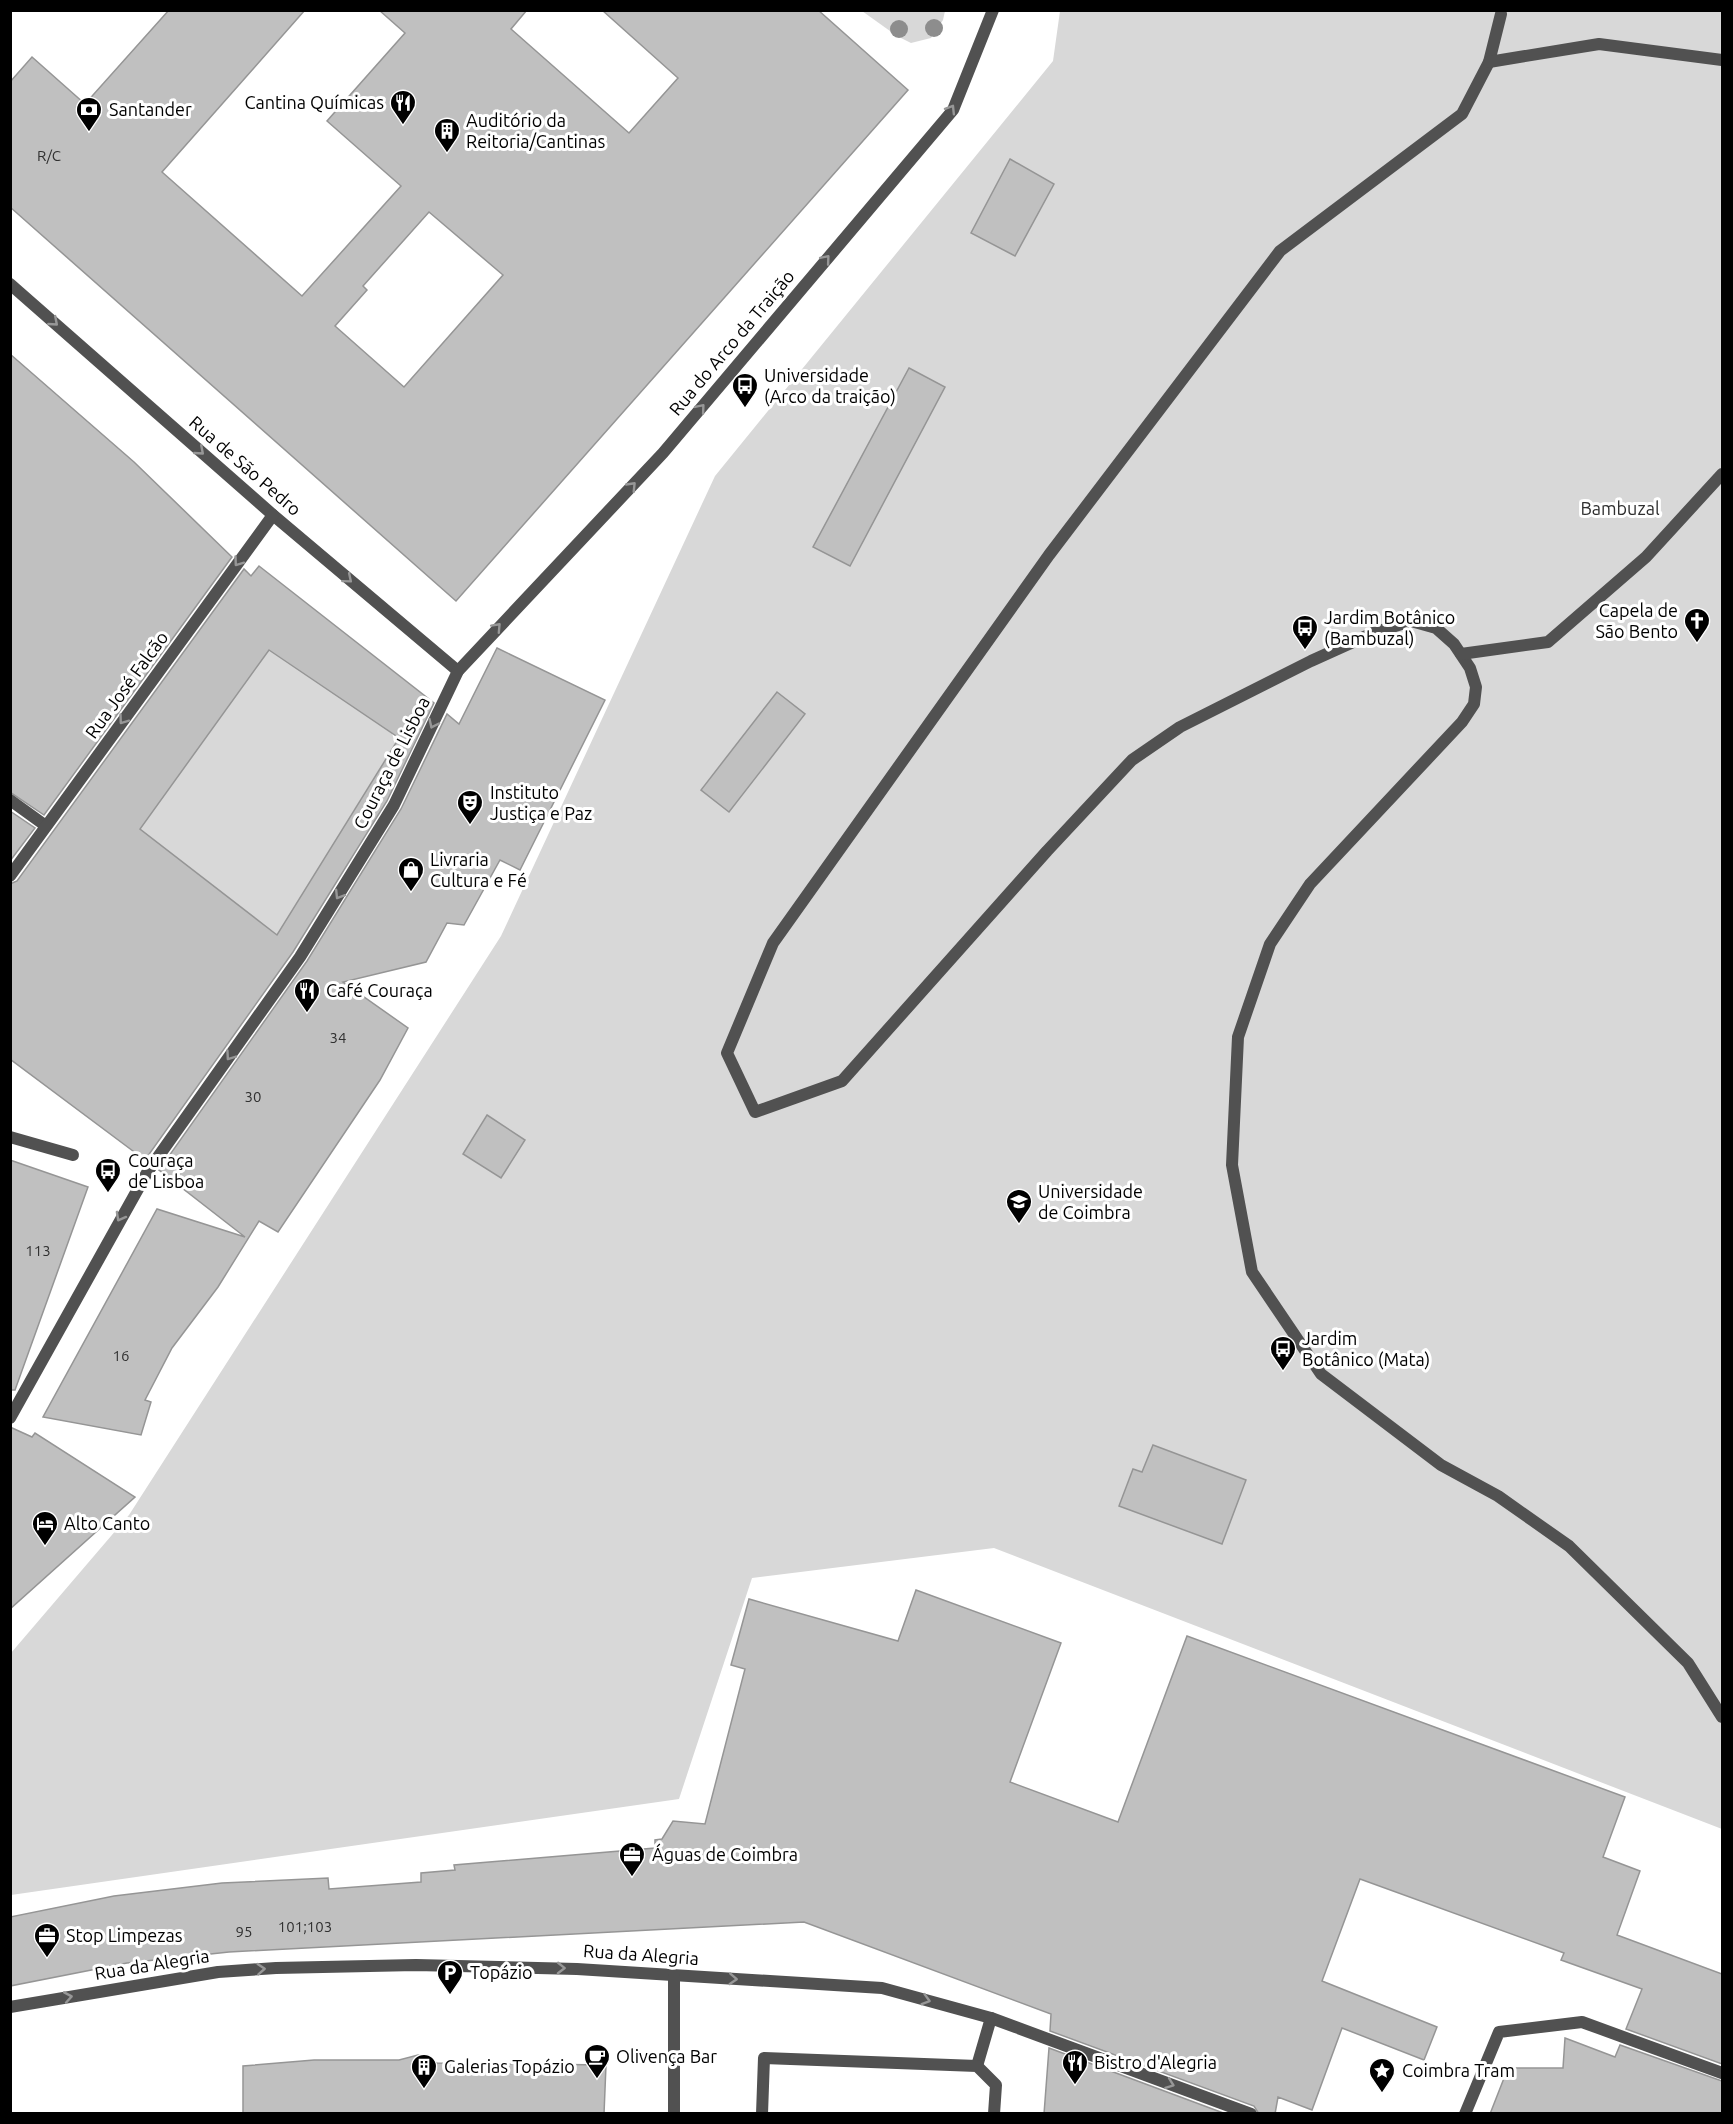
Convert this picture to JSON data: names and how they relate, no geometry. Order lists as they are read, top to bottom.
{
  "streets": {
    "street": [
      "Rua do Arco da Traição",
      "Rua de São Pedro",
      "Rua José Falcão",
      "Couraça de Lisboa",
      "Rua da Alegria"
    ]
  },
  "crossings": [
    ["Rua do Arco da Traição", "Rua de São Pedro"],
    ["Rua do Arco da Traição", "Couraça de Lisboa"],
    ["Rua de São Pedro", "Rua José Falcão"],
    ["Rua de São Pedro", "Couraça de Lisboa"]
  ],
  "one_way": [
    "Rua do Arco da Traição",
    "Rua de São Pedro",
    "Rua José Falcão",
    "Couraça de Lisboa",
    "Rua da Alegria"
  ],
  "parks": ["Bambuzal"],
  "places": {
    "restaurant": ["Cantina Químicas", "Café Couraça", "Bistro d'Alegria"],
    "bank": ["Santander"],
    "building": ["Auditório da Reitoria/Cantinas", "Galerias Topázio"],
    "bus stop": [
      "Universidade (Arco da traição)",
      "Jardim Botânico (Bambuzal)",
      "Couraça de Lisboa",
      "Jardim Botânico (Mata)"
    ],
    "church": ["Capela de São Bento"],
    "theatre": ["Instituto Justiça e Paz"],
    "shop": ["Livraria Cultura e Fé"],
    "school or university": ["Universidade de Coimbra"],
    "hotel": ["Alto Canto"],
    "office": ["Águas de Coimbra", "Stop Limpezas"],
    "parking": ["Topázio"],
    "cafe": ["Olivença Bar"],
    "place": ["Coimbra Tram"]
  },
  "house_numbers": [
    "R/C",
    "34",
    "30",
    "113",
    "16",
    "101;103",
    "95"
  ]
}
